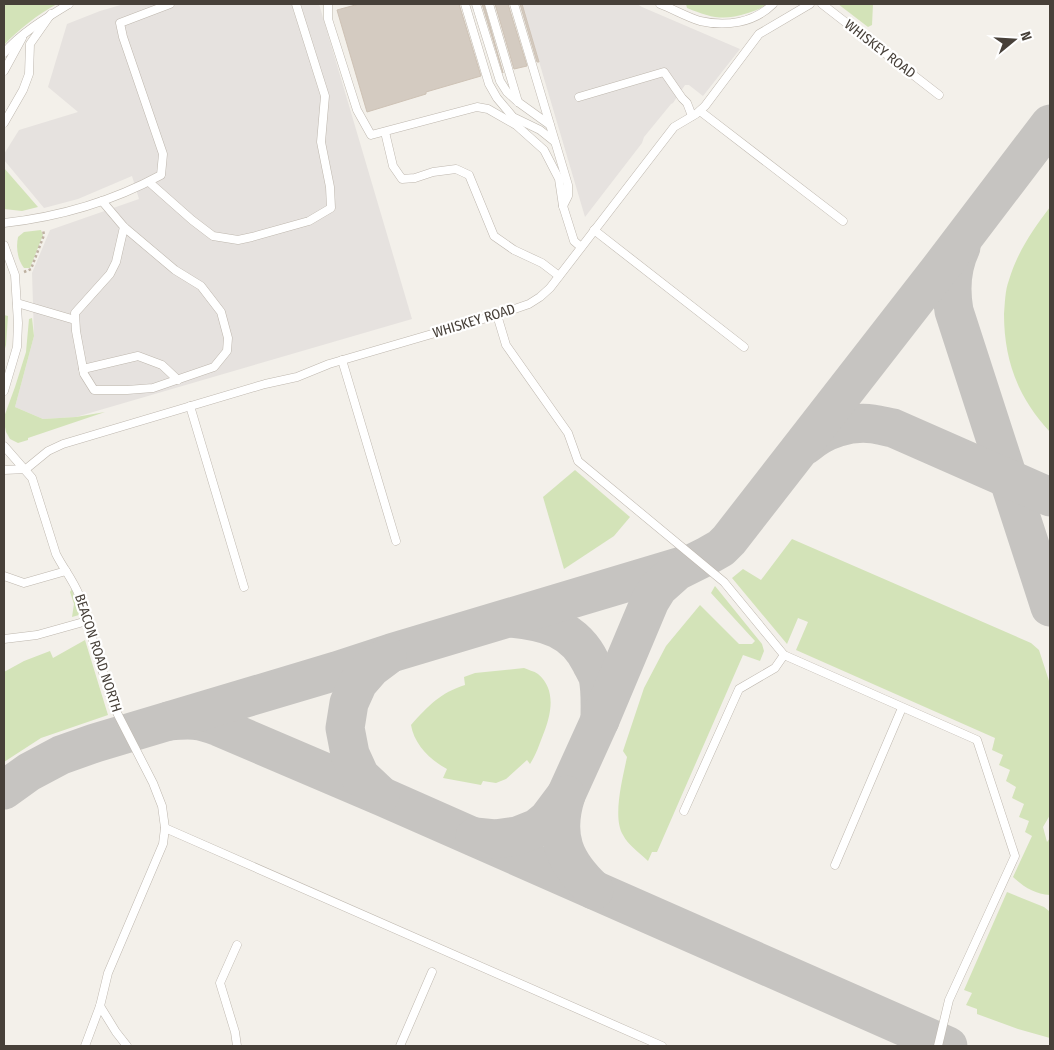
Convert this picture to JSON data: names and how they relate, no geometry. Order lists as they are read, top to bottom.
{
  "streets": {
    "lane": ["WHISKEY ROAD", "BEACON ROAD NORTH"]
  },
  "crossings": [
    ["WHISKEY ROAD", "BEACON ROAD NORTH"]
  ],
  "north": "right"
}
